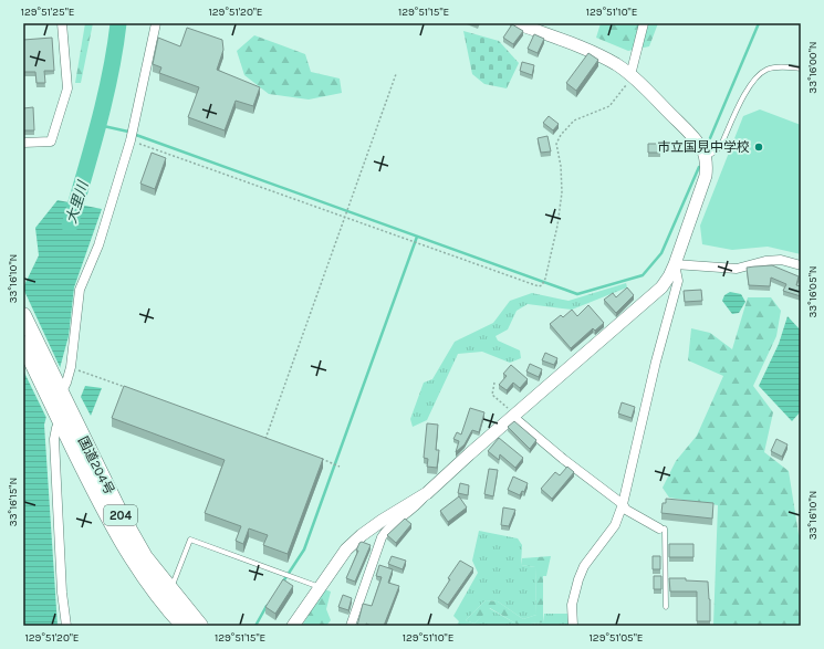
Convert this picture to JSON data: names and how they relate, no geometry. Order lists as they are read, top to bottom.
{
  "streets": {
    "highway": ["国道204号", "204"]
  },
  "water": ["大里川"],
  "places": ["市立国見中学校"],
  "coordinates": [
    "129°51'25\"E",
    "129°51'20\"E",
    "129°51'15\"E",
    "129°51'10\"E",
    "33°16'00\"N",
    "33°16'10\"N",
    "33°16'05\"N",
    "33°16'15\"N",
    "129°51'05\"E"
  ]
}
